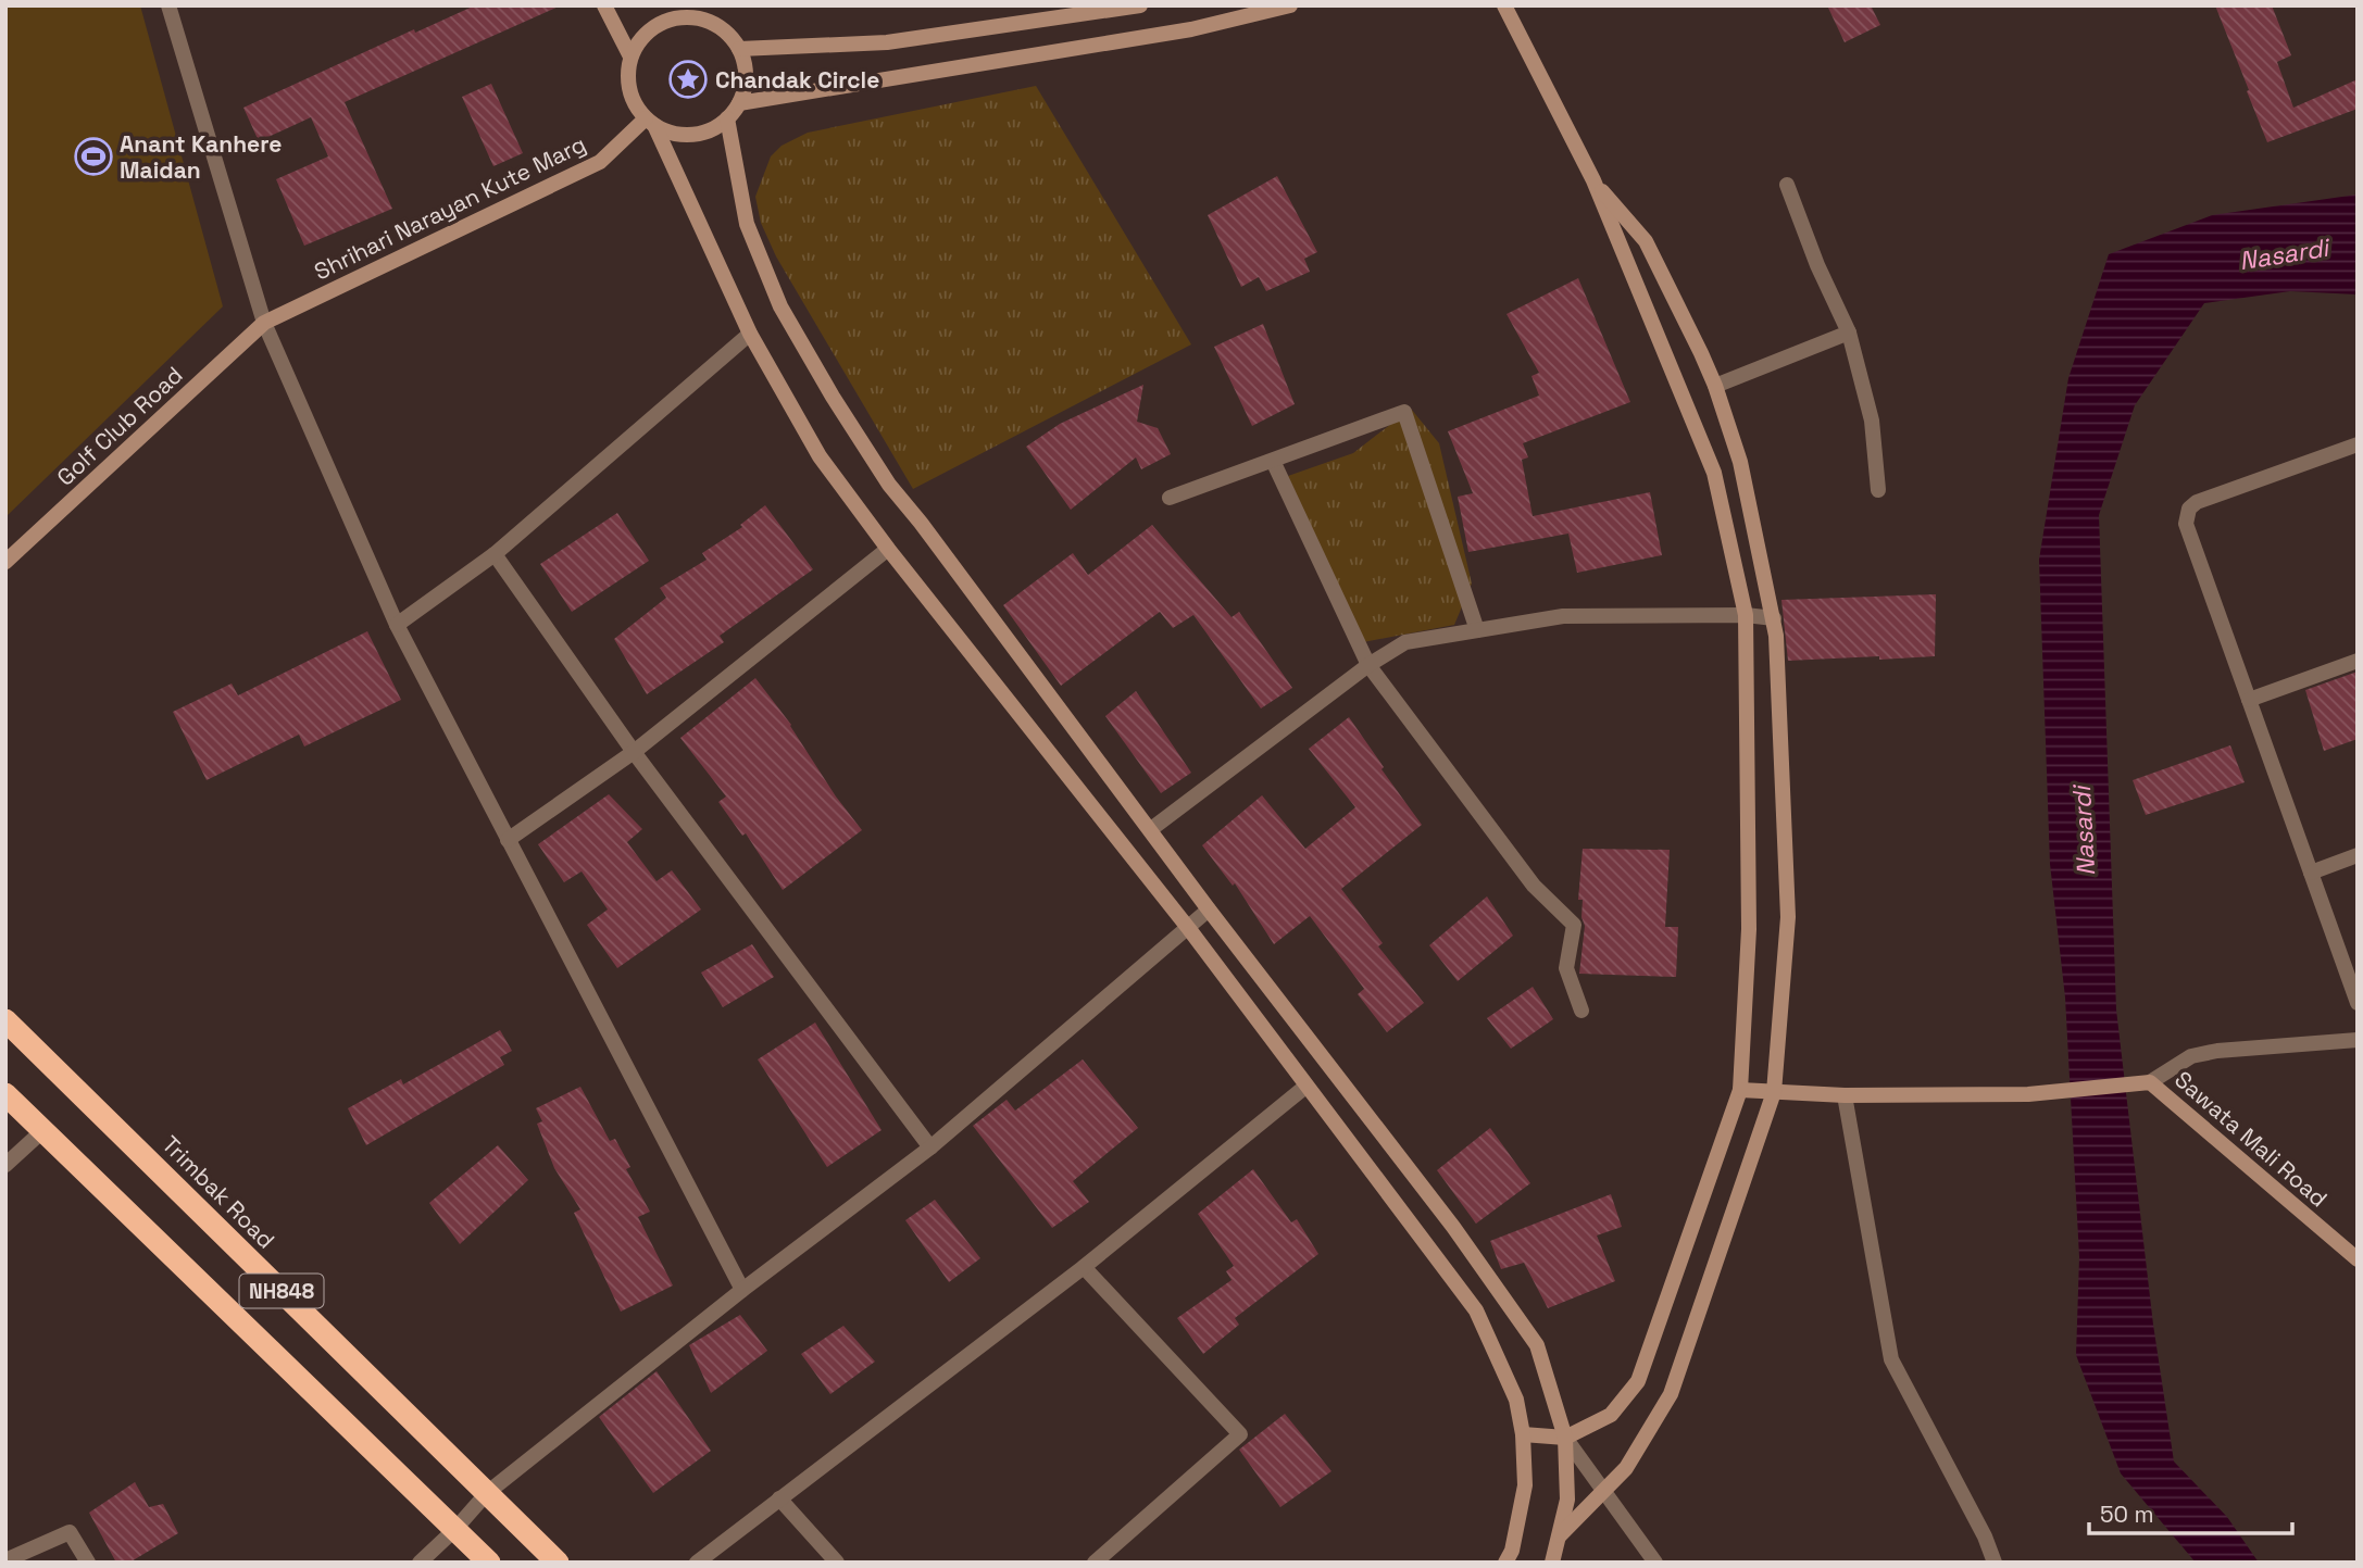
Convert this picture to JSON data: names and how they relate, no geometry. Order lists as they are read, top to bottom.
{
  "streets": {
    "highway": ["Trimbak Road", "NH848"],
    "main road": ["Shrihari Narayan Kute Marg", "Golf Club Road", "Sawata Mali Road"]
  },
  "crossings": [
    ["Shrihari Narayan Kute Marg", "Golf Club Road"]
  ],
  "water": ["Nasardi"],
  "places": {
    "place": ["Chandak Circle"],
    "sports": ["Anant Kanhere Maidan"]
  },
  "scale_bar": "50 m"
}
